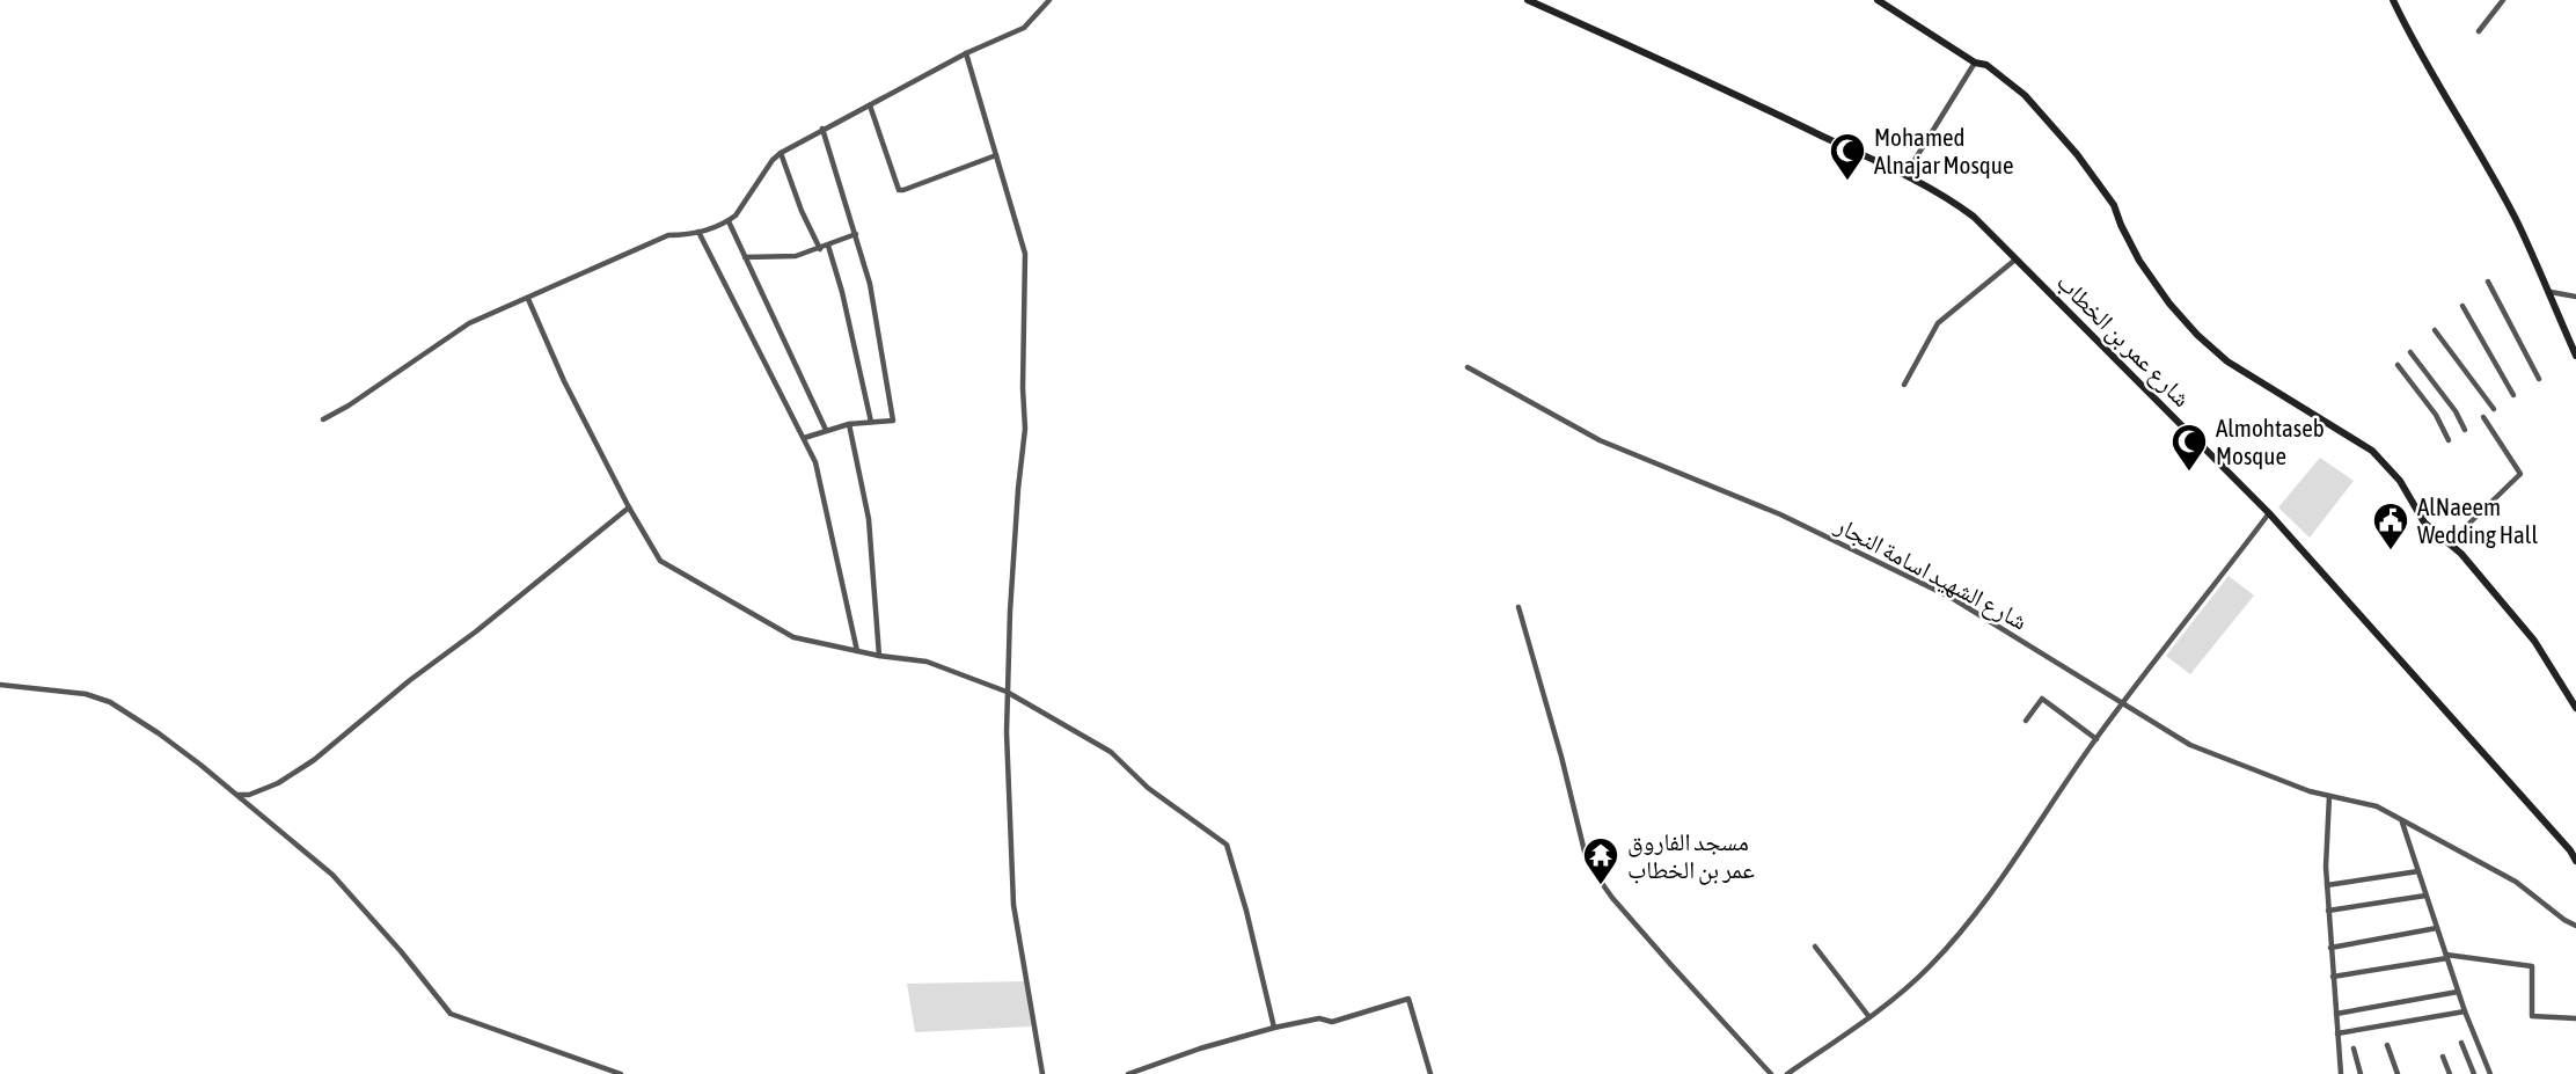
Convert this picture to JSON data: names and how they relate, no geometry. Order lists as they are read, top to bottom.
{
  "streets": {
    "street": ["شارع عمر بن الخطاب", "شارع الشهيد اسامة النجار"]
  },
  "places": {
    "mosque": ["Mohamed Alnajar Mosque", "Almohtaseb Mosque"],
    "public building": ["AlNaeem Wedding Hall"],
    "temple": ["مسجد الفاروق عمر بن الخطاب"]
  }
}
